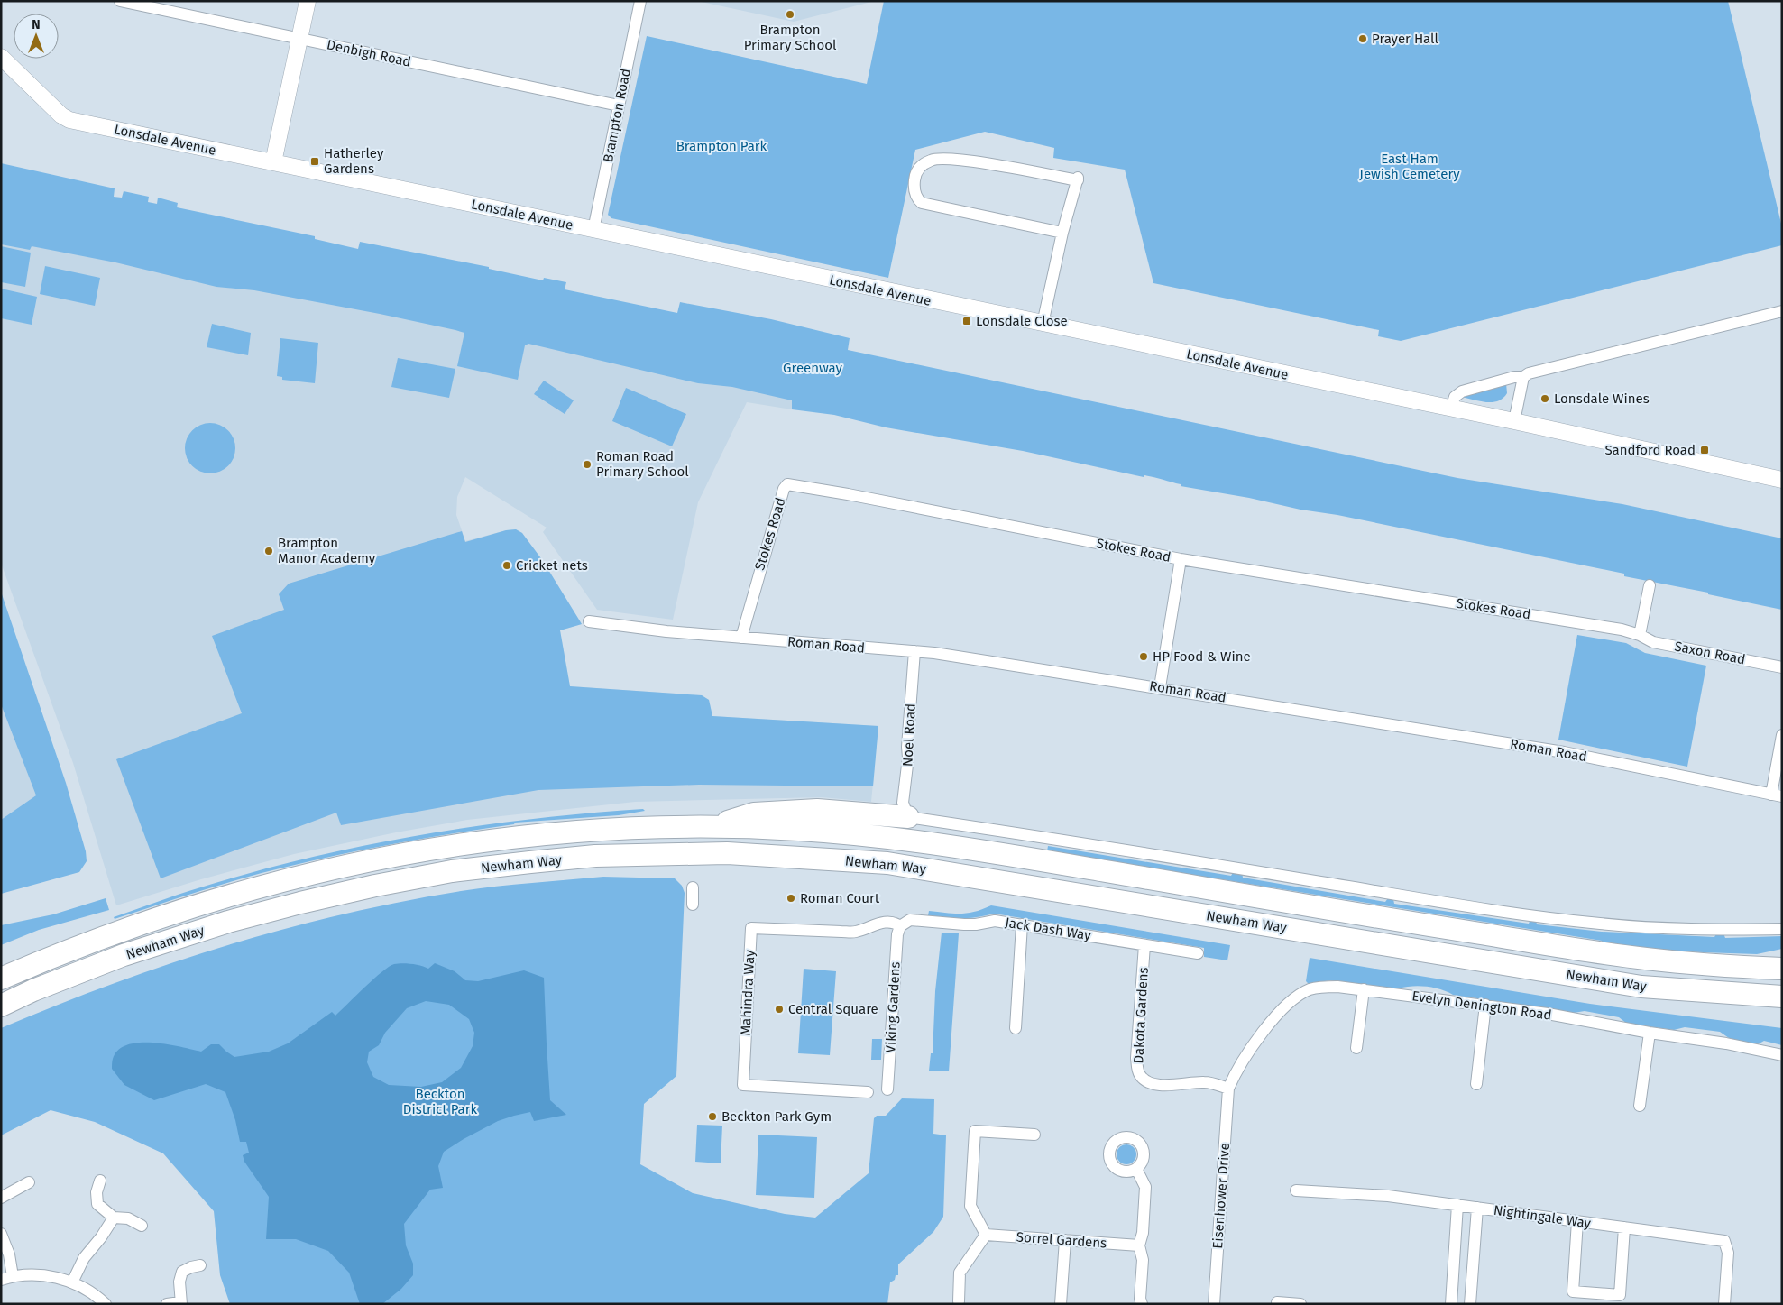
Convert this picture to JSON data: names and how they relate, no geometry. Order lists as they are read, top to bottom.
{
  "streets": {
    "highway": ["Newham Way"],
    "street": [
      "Denbigh Road",
      "Brampton Road",
      "Lonsdale Avenue",
      "Stokes Road",
      "Roman Road",
      "Saxon Road",
      "Noel Road",
      "Jack Dash Way",
      "Mahindra Way",
      "Evelyn Denington Road",
      "Viking Gardens",
      "Dakota Gardens",
      "Eisenhower Drive",
      "Nightingale Way",
      "Sorrel Gardens"
    ]
  },
  "crossings": [
    ["Denbigh Road", "Brampton Road"],
    ["Brampton Road", "Lonsdale Avenue"],
    ["Stokes Road", "Roman Road"],
    ["Stokes Road", "Saxon Road"],
    ["Roman Road", "Noel Road"],
    ["Jack Dash Way", "Mahindra Way"],
    ["Jack Dash Way", "Viking Gardens"],
    ["Jack Dash Way", "Dakota Gardens"],
    ["Mahindra Way", "Viking Gardens"],
    ["Evelyn Denington Road", "Dakota Gardens"],
    ["Evelyn Denington Road", "Eisenhower Drive"],
    ["Dakota Gardens", "Eisenhower Drive"]
  ],
  "parks": [
    "Brampton Park",
    "East Ham Jewish Cemetery",
    "Greenway",
    "Beckton District Park"
  ],
  "places": {
    "other": [
      "Brampton Primary School",
      "Prayer Hall",
      "Lonsdale Wines",
      "Roman Road Primary School",
      "Brampton Manor Academy",
      "Cricket nets",
      "HP Food & Wine",
      "Roman Court",
      "Central Square",
      "Beckton Park Gym"
    ],
    "transit": ["Hatherley Gardens", "Lonsdale Close", "Sandford Road"]
  },
  "north": "top"
}
